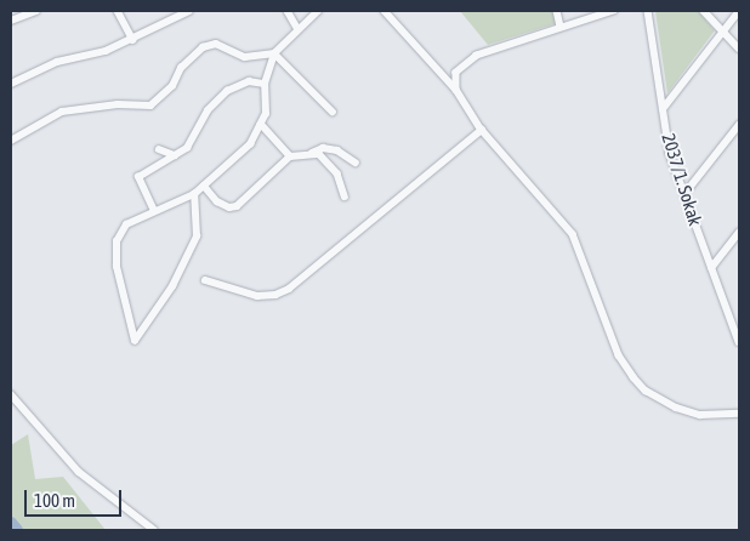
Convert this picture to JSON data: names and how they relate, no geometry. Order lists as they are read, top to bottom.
{
  "streets": {
    "street": ["2037/1. Sokak"]
  },
  "scale_bar": "100 m"
}
